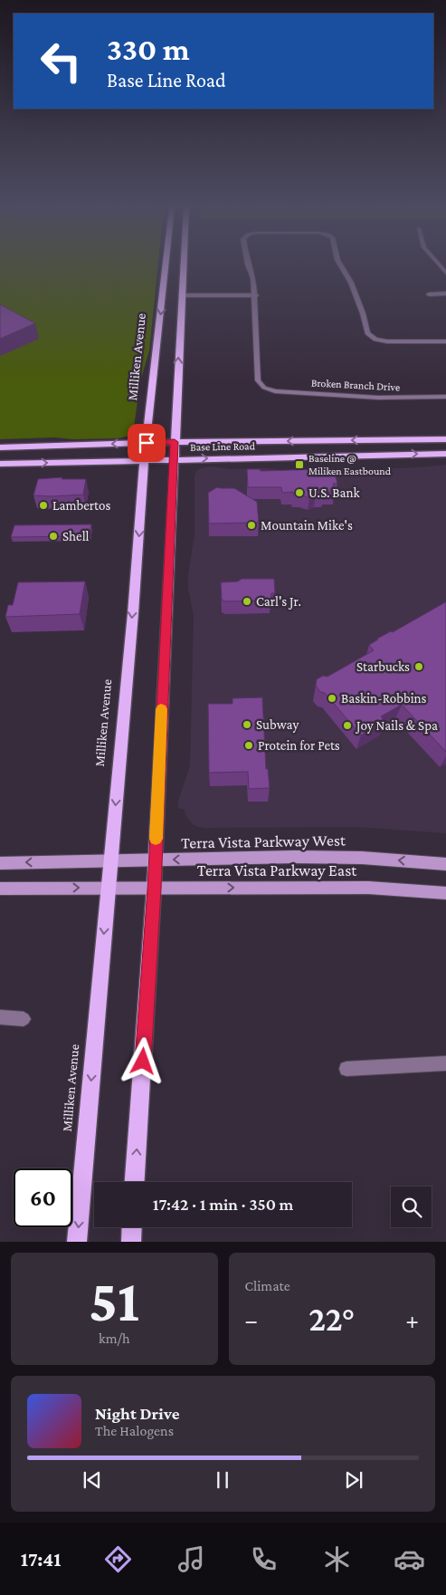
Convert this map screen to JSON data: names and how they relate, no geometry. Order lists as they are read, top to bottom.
{
  "streets": {
    "main road": ["Milliken Avenue", "Base Line Road"],
    "street": ["Broken Branch Drive", "Terra Vista Parkway West", "Terra Vista Parkway East"]
  },
  "crossings": [
    ["Milliken Avenue", "Base Line Road"],
    ["Milliken Avenue", "Terra Vista Parkway West"],
    ["Milliken Avenue", "Terra Vista Parkway East"]
  ],
  "one_way": ["Terra Vista Parkway West", "Terra Vista Parkway East"],
  "places": {
    "transit": ["Baseline @ Miliken Eastbound"],
    "other": [
      "U.S. Bank",
      "Lambertos",
      "Mountain Mike's",
      "Shell",
      "Carl's Jr.",
      "Starbucks",
      "Baskin-Robbins",
      "Subway",
      "Joy Nails & Spa",
      "Protein for Pets"
    ]
  },
  "page": {
    "turn": ["330 m", "Base Line Road"],
    "limit": "60",
    "trip": "17:42 · 1 min · 350 m",
    "tile": [
      ["51", "km/h"],
      "Climate"
    ],
    "heat": ["−", "22°", "+"],
    "song": ["Night Drive", "The Halogens"],
    "tabs": "17:41"
  }
}
